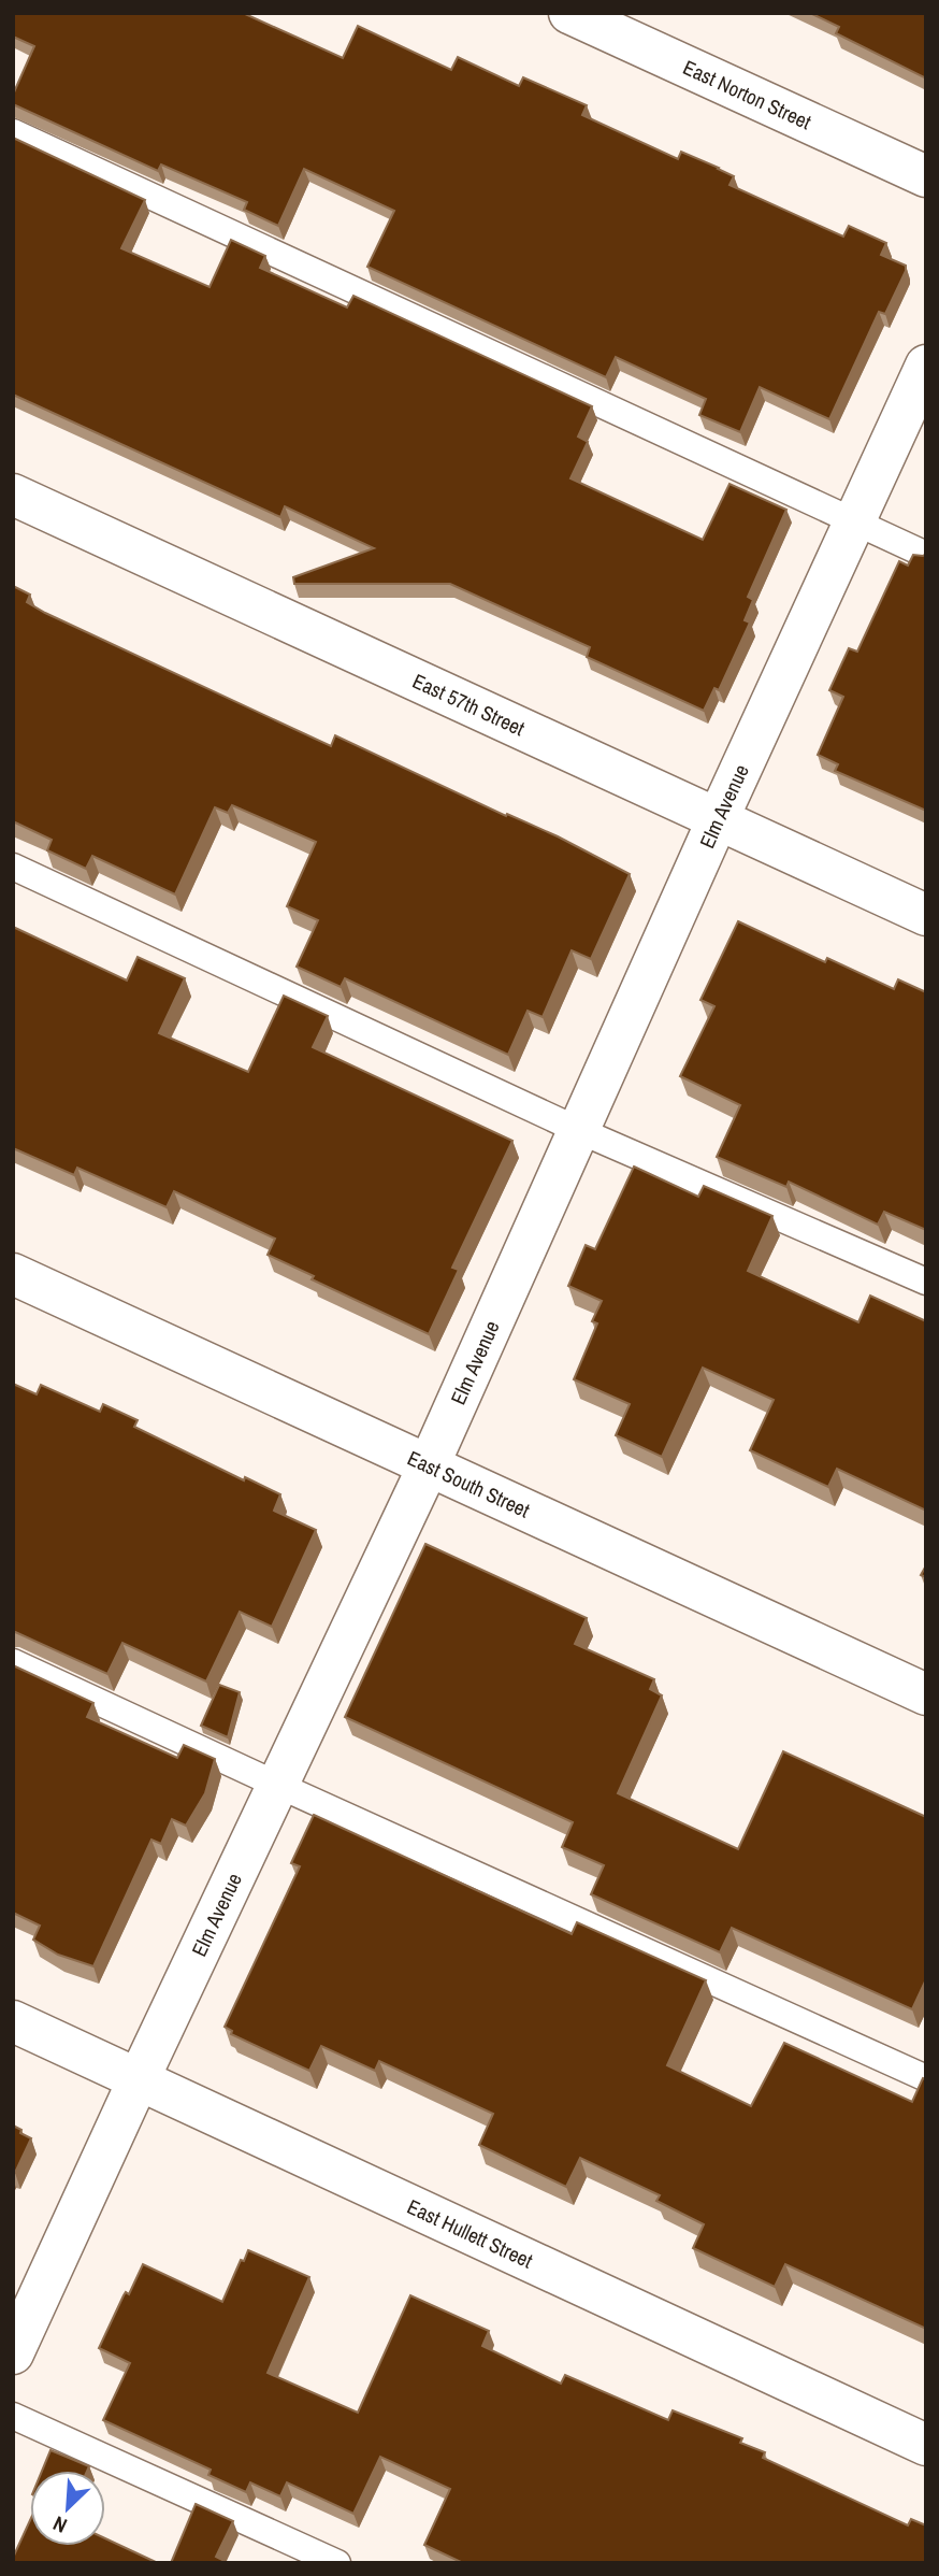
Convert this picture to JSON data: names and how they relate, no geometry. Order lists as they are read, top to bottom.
{
  "streets": {
    "street": [
      "East Norton Street",
      "East 57th Street",
      "Elm Avenue",
      "East South Street",
      "East Hullett Street"
    ]
  },
  "crossings": [
    ["East 57th Street", "Elm Avenue"],
    ["Elm Avenue", "East South Street"],
    ["Elm Avenue", "East Hullett Street"]
  ],
  "north": "bottom left"
}
